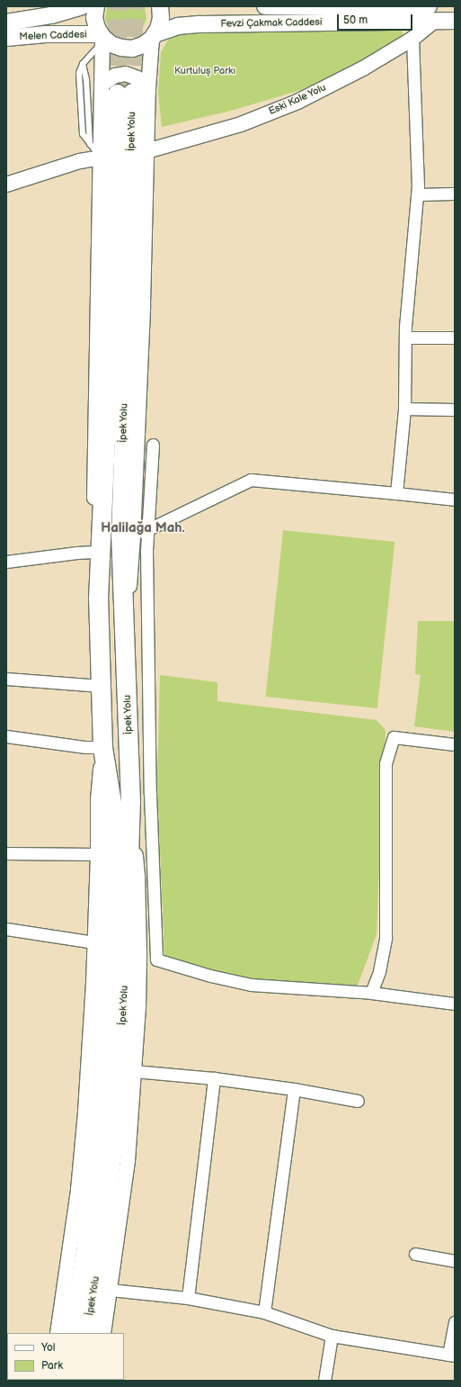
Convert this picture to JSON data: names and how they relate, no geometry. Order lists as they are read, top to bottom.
{
  "streets": {
    "highway": ["İpek Yolu"],
    "main road": ["Fevzi Çakmak Caddesi", "Melen Caddesi"],
    "street": ["Eski Kale Yolu"]
  },
  "crossings": [
    ["Fevzi Çakmak Caddesi", "Melen Caddesi"],
    ["Fevzi Çakmak Caddesi", "Eski Kale Yolu"]
  ],
  "districts": ["Halilağa Mah."],
  "parks": ["Kurtuluş Parkı"],
  "legend": ["Yol", "Park"],
  "scale_bar": "50 m"
}
